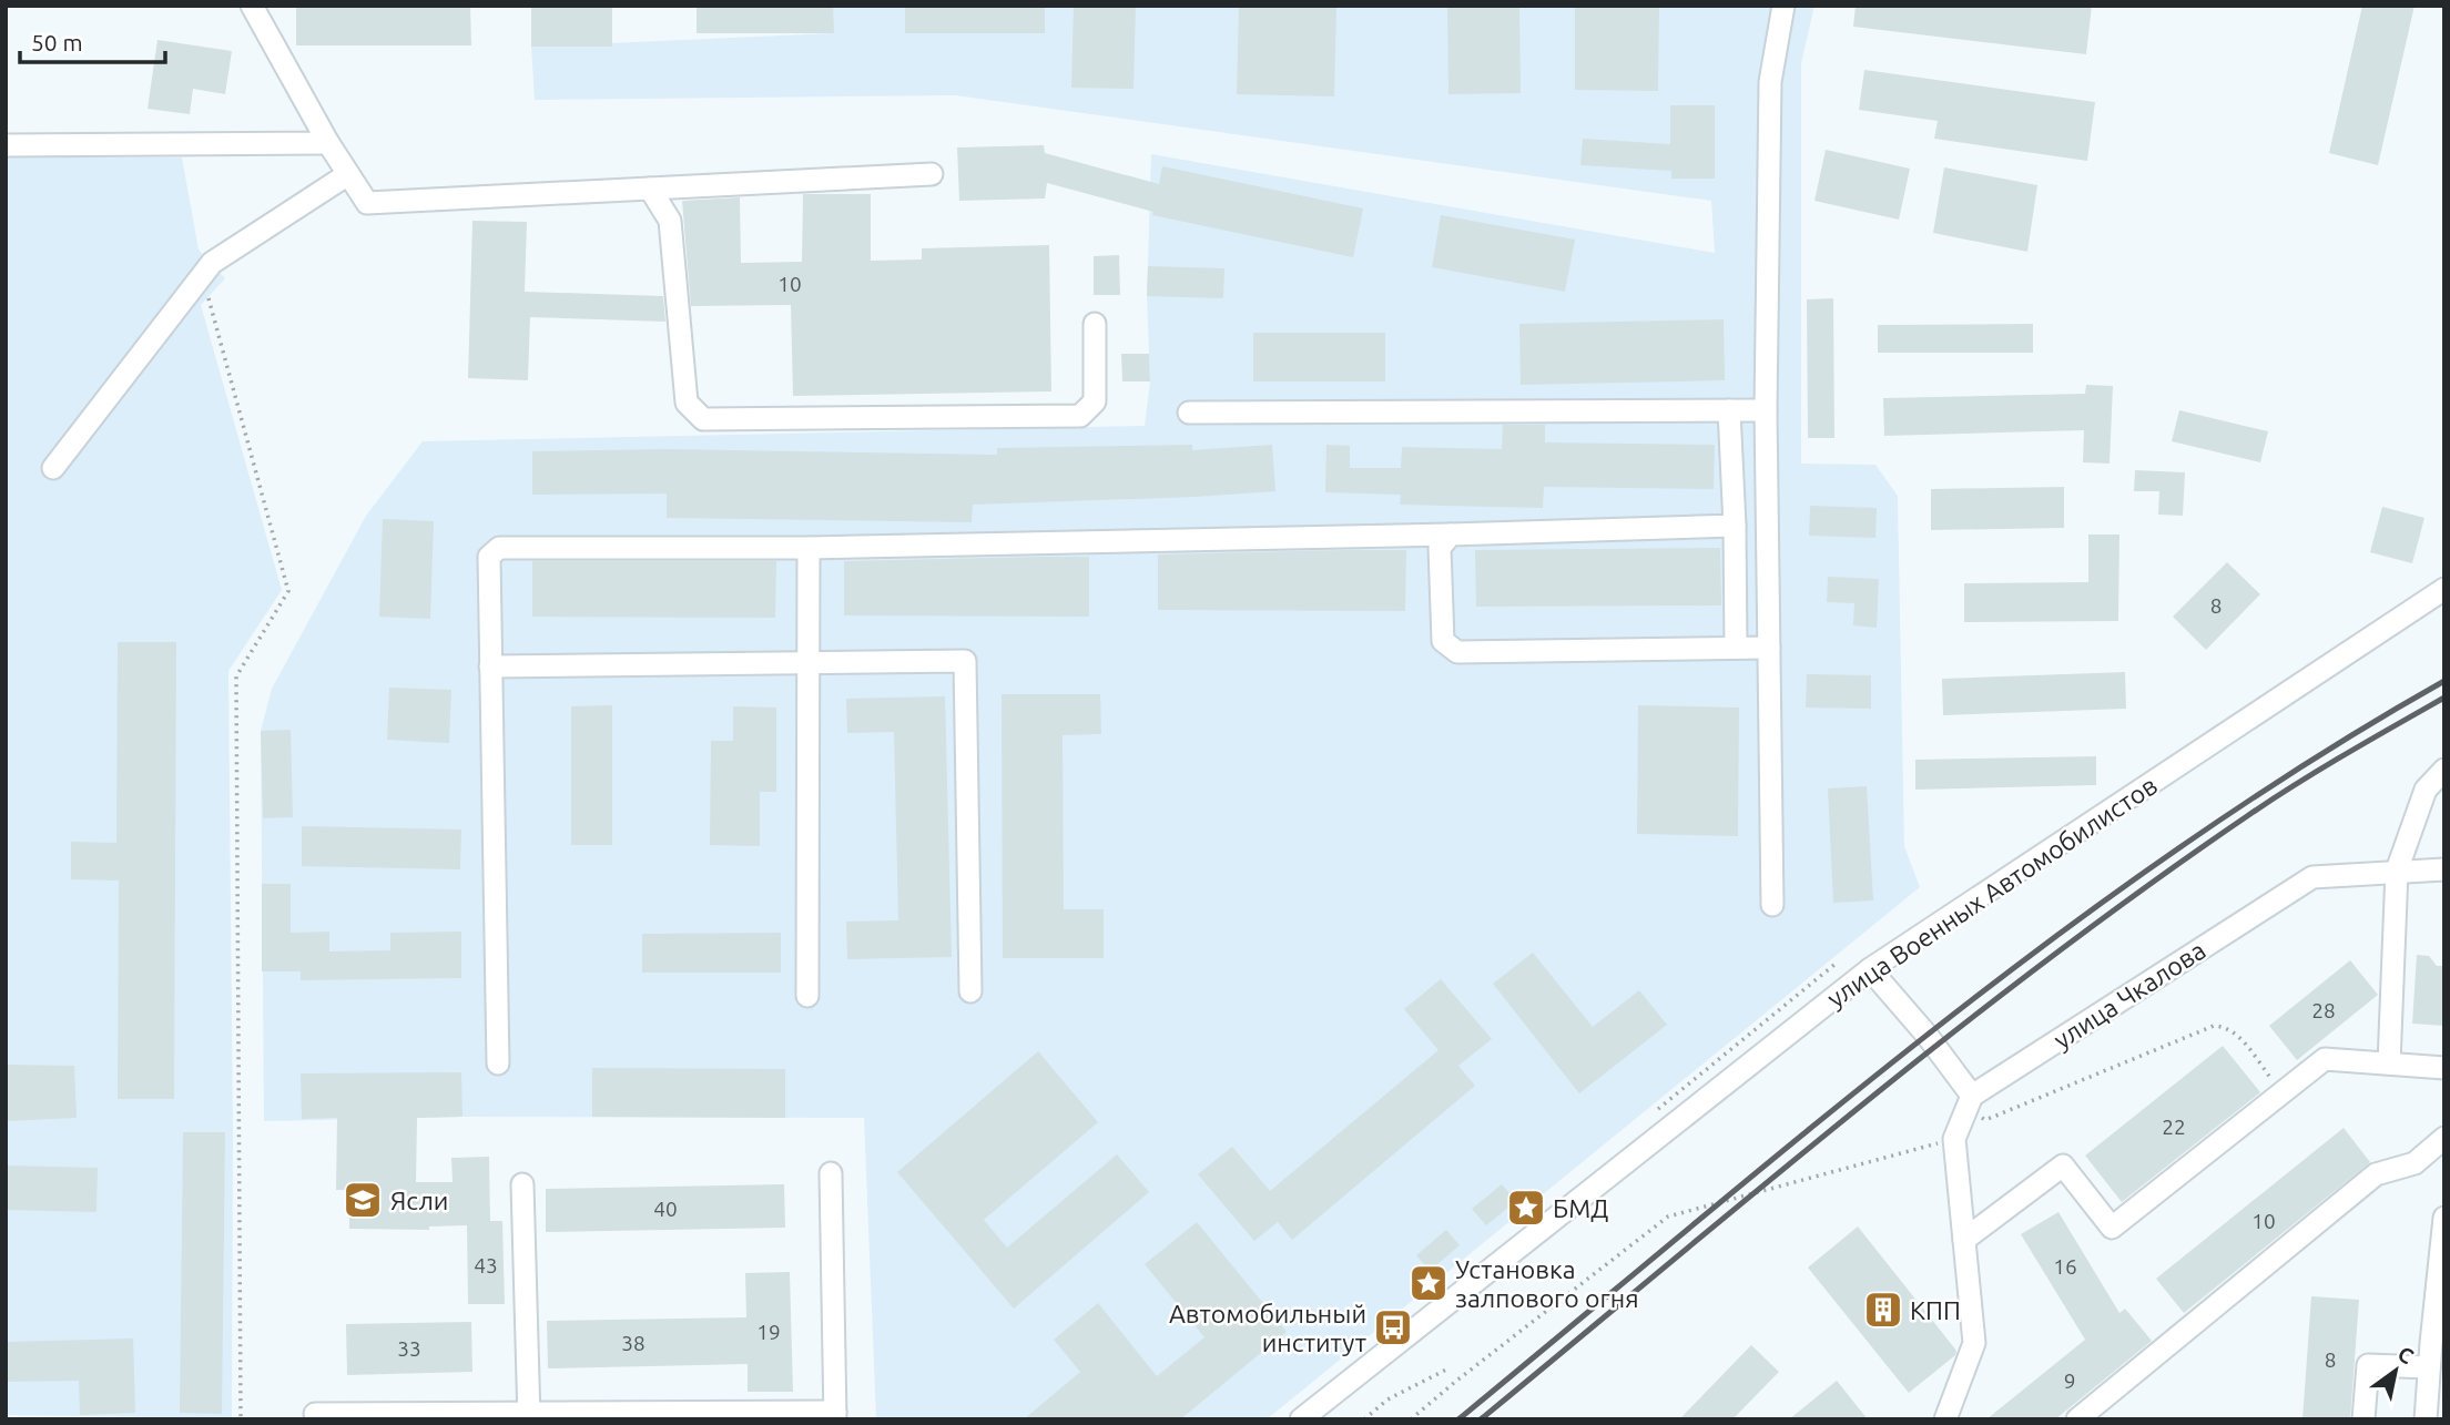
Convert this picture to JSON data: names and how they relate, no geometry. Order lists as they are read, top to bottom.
{
  "streets": {
    "street": ["улица Военных Автомобилистов", "улица Чкалова"]
  },
  "places": {
    "school or university": ["Ясли"],
    "place": ["БМД", "Установка залпового огня"],
    "building": ["КПП"],
    "bus stop": ["Автомобильный институт"]
  },
  "house_numbers": [
    "10",
    "8",
    "28",
    "22",
    "40",
    "10",
    "43",
    "16",
    "19",
    "38",
    "33",
    "8",
    "9"
  ],
  "scale_bar": "50 m",
  "north": "top right"
}
